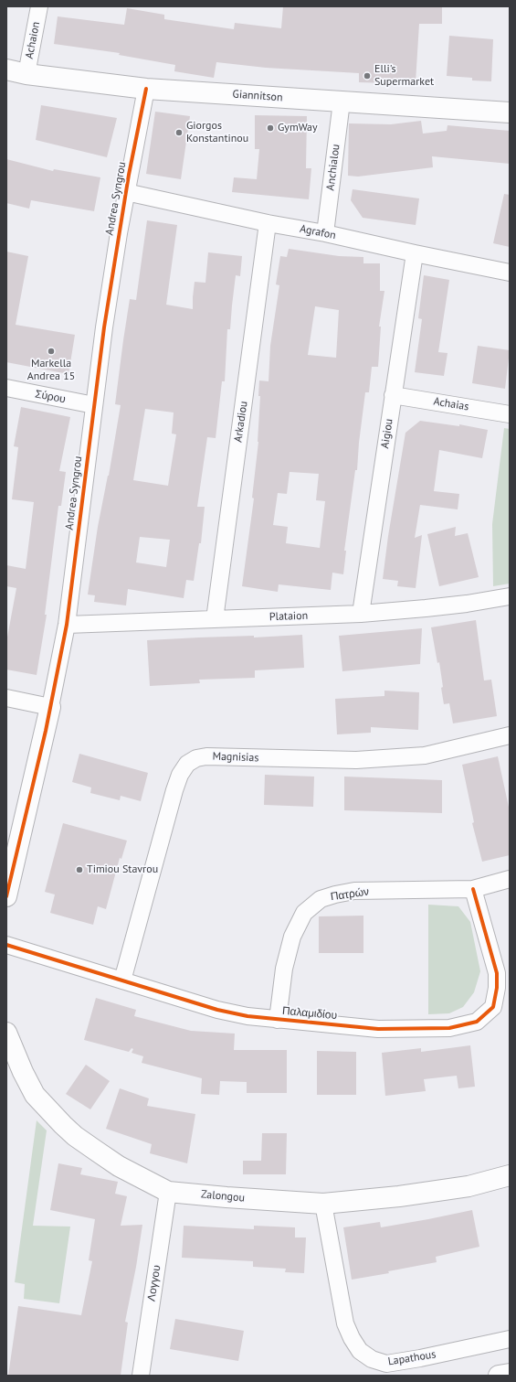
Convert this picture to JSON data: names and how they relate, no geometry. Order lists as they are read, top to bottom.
{
  "streets": {
    "street": [
      "Achaion",
      "Giannitson",
      "Anchialou",
      "Andrea Syngrou",
      "Agrafon",
      "Σύρου",
      "Achaias",
      "Arkadiou",
      "Aigiou",
      "Plataion",
      "Magnisias",
      "Πατρών",
      "Παλαμιδίου",
      "Zalongou",
      "Λογγου",
      "Lapathous"
    ]
  },
  "crossings": [
    ["Achaion", "Giannitson"],
    ["Giannitson", "Anchialou"],
    ["Giannitson", "Andrea Syngrou"],
    ["Anchialou", "Agrafon"],
    ["Andrea Syngrou", "Agrafon"],
    ["Andrea Syngrou", "Σύρου"],
    ["Andrea Syngrou", "Plataion"],
    ["Agrafon", "Arkadiou"],
    ["Agrafon", "Aigiou"],
    ["Achaias", "Aigiou"],
    ["Arkadiou", "Plataion"],
    ["Aigiou", "Plataion"],
    ["Magnisias", "Παλαμιδίου"],
    ["Πατρών", "Παλαμιδίου"],
    ["Zalongou", "Λογγου"],
    ["Zalongou", "Lapathous"]
  ],
  "places": [
    "Elli's Supermarket",
    "GymWay",
    "Giorgos Konstantinou",
    "Markella Andrea 15",
    "Timiou Stavrou"
  ]
}
